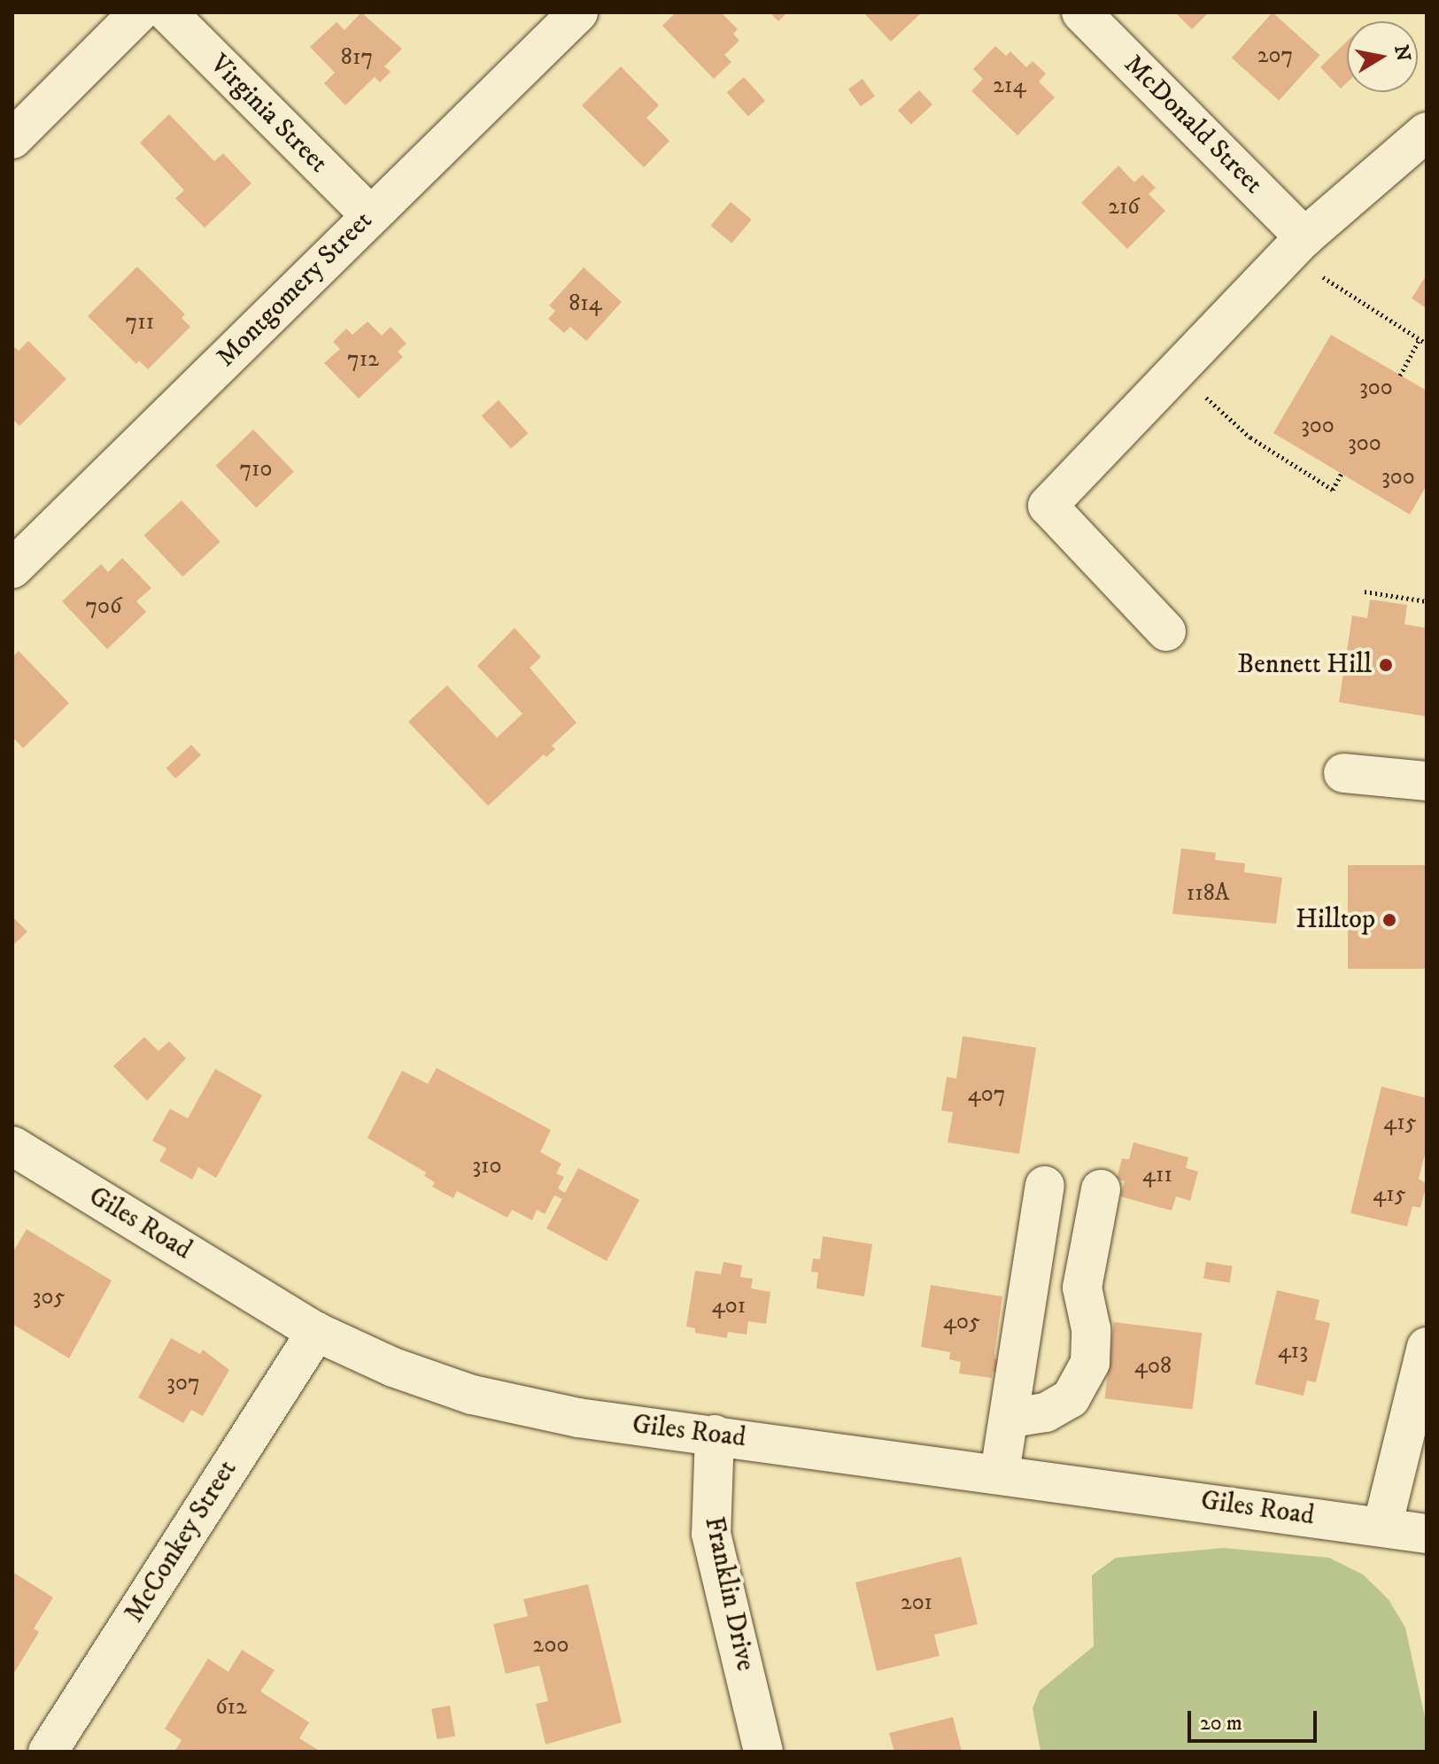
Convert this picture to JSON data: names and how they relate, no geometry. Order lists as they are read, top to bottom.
{
  "streets": {
    "street": [
      "Virginia Street",
      "McDonald Street",
      "Montgomery Street",
      "Giles Road",
      "McConkey Street",
      "Franklin Drive"
    ]
  },
  "crossings": [
    ["Virginia Street", "Montgomery Street"],
    ["Giles Road", "McConkey Street"],
    ["Giles Road", "Franklin Drive"]
  ],
  "places": ["Bennett Hill", "Hilltop"],
  "house_numbers": [
    "207",
    "817",
    "214",
    "216",
    "814",
    "711",
    "712",
    "300",
    "300",
    "300",
    "710",
    "300",
    "706",
    "118A",
    "407",
    "415",
    "310",
    "411",
    "415",
    "305",
    "401",
    "405",
    "413",
    "408",
    "307",
    "201",
    "200",
    "612"
  ],
  "scale_bar": "20 m",
  "north": "right"
}
